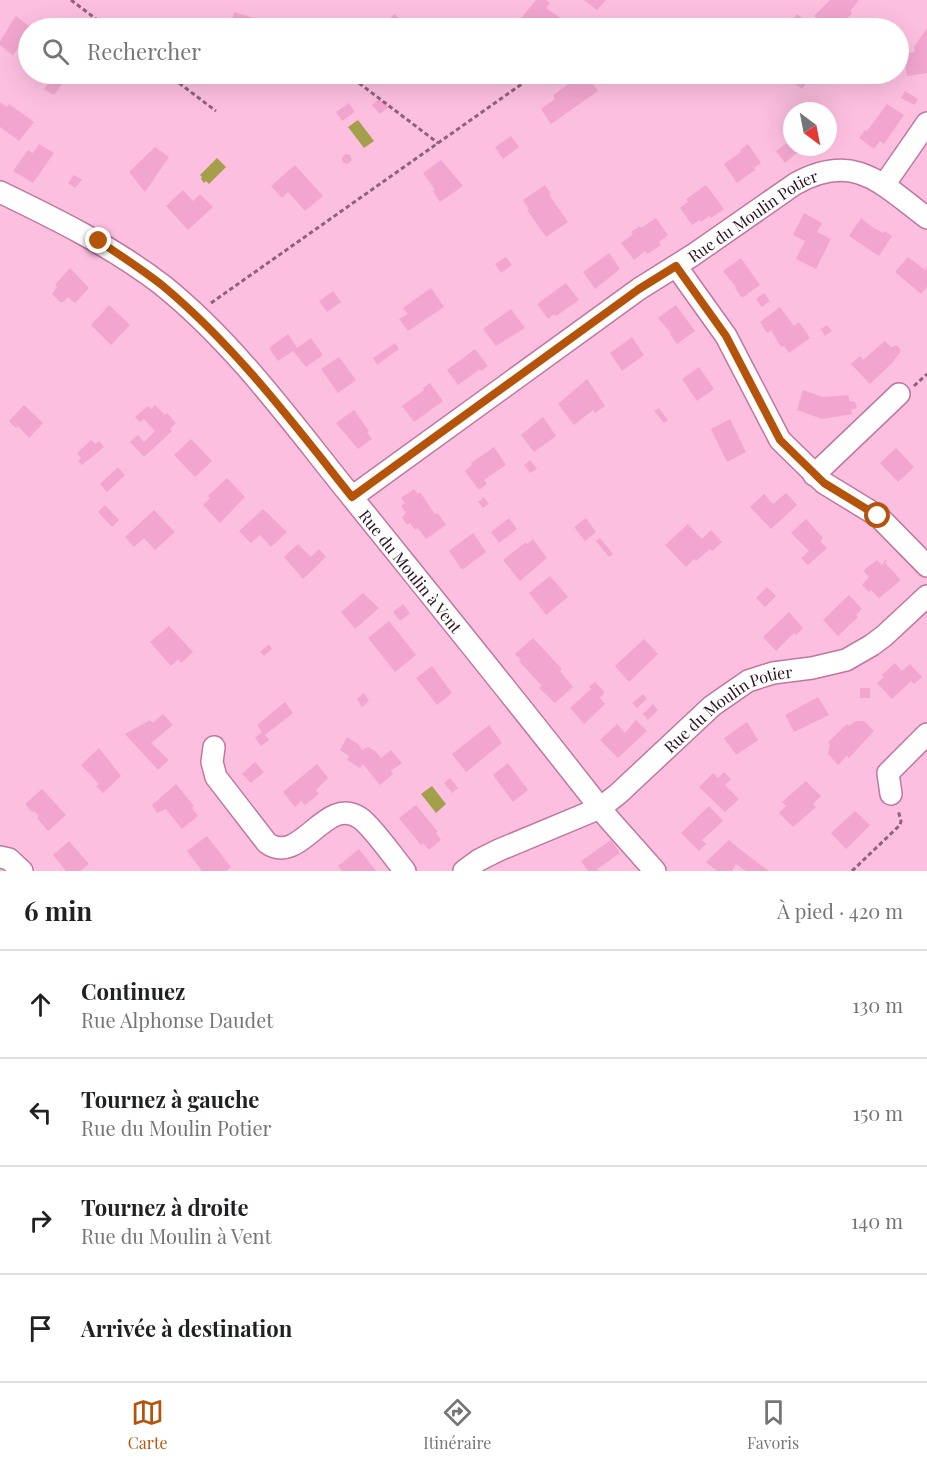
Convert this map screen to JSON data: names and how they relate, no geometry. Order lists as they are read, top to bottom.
{
  "streets": {
    "street": ["Rue du Moulin Potier", "Rue du Moulin à Vent"]
  },
  "crossings": [
    ["Rue du Moulin Potier", "Rue du Moulin à Vent"]
  ],
  "north": "bottom right",
  "page": {
    "search": "Rechercher",
    "heading": ["6 min", "À pied · 420 m"],
    "list": [
      ["Continuez", "Rue Alphonse Daudet", "130 m"],
      ["Tournez à gauche", "Rue du Moulin Potier", "150 m"],
      ["Tournez à droite", "Rue du Moulin à Vent", "140 m"],
      "Arrivée à destination"
    ],
    "nav": ["Carte", "Itinéraire", "Favoris"]
  }
}
